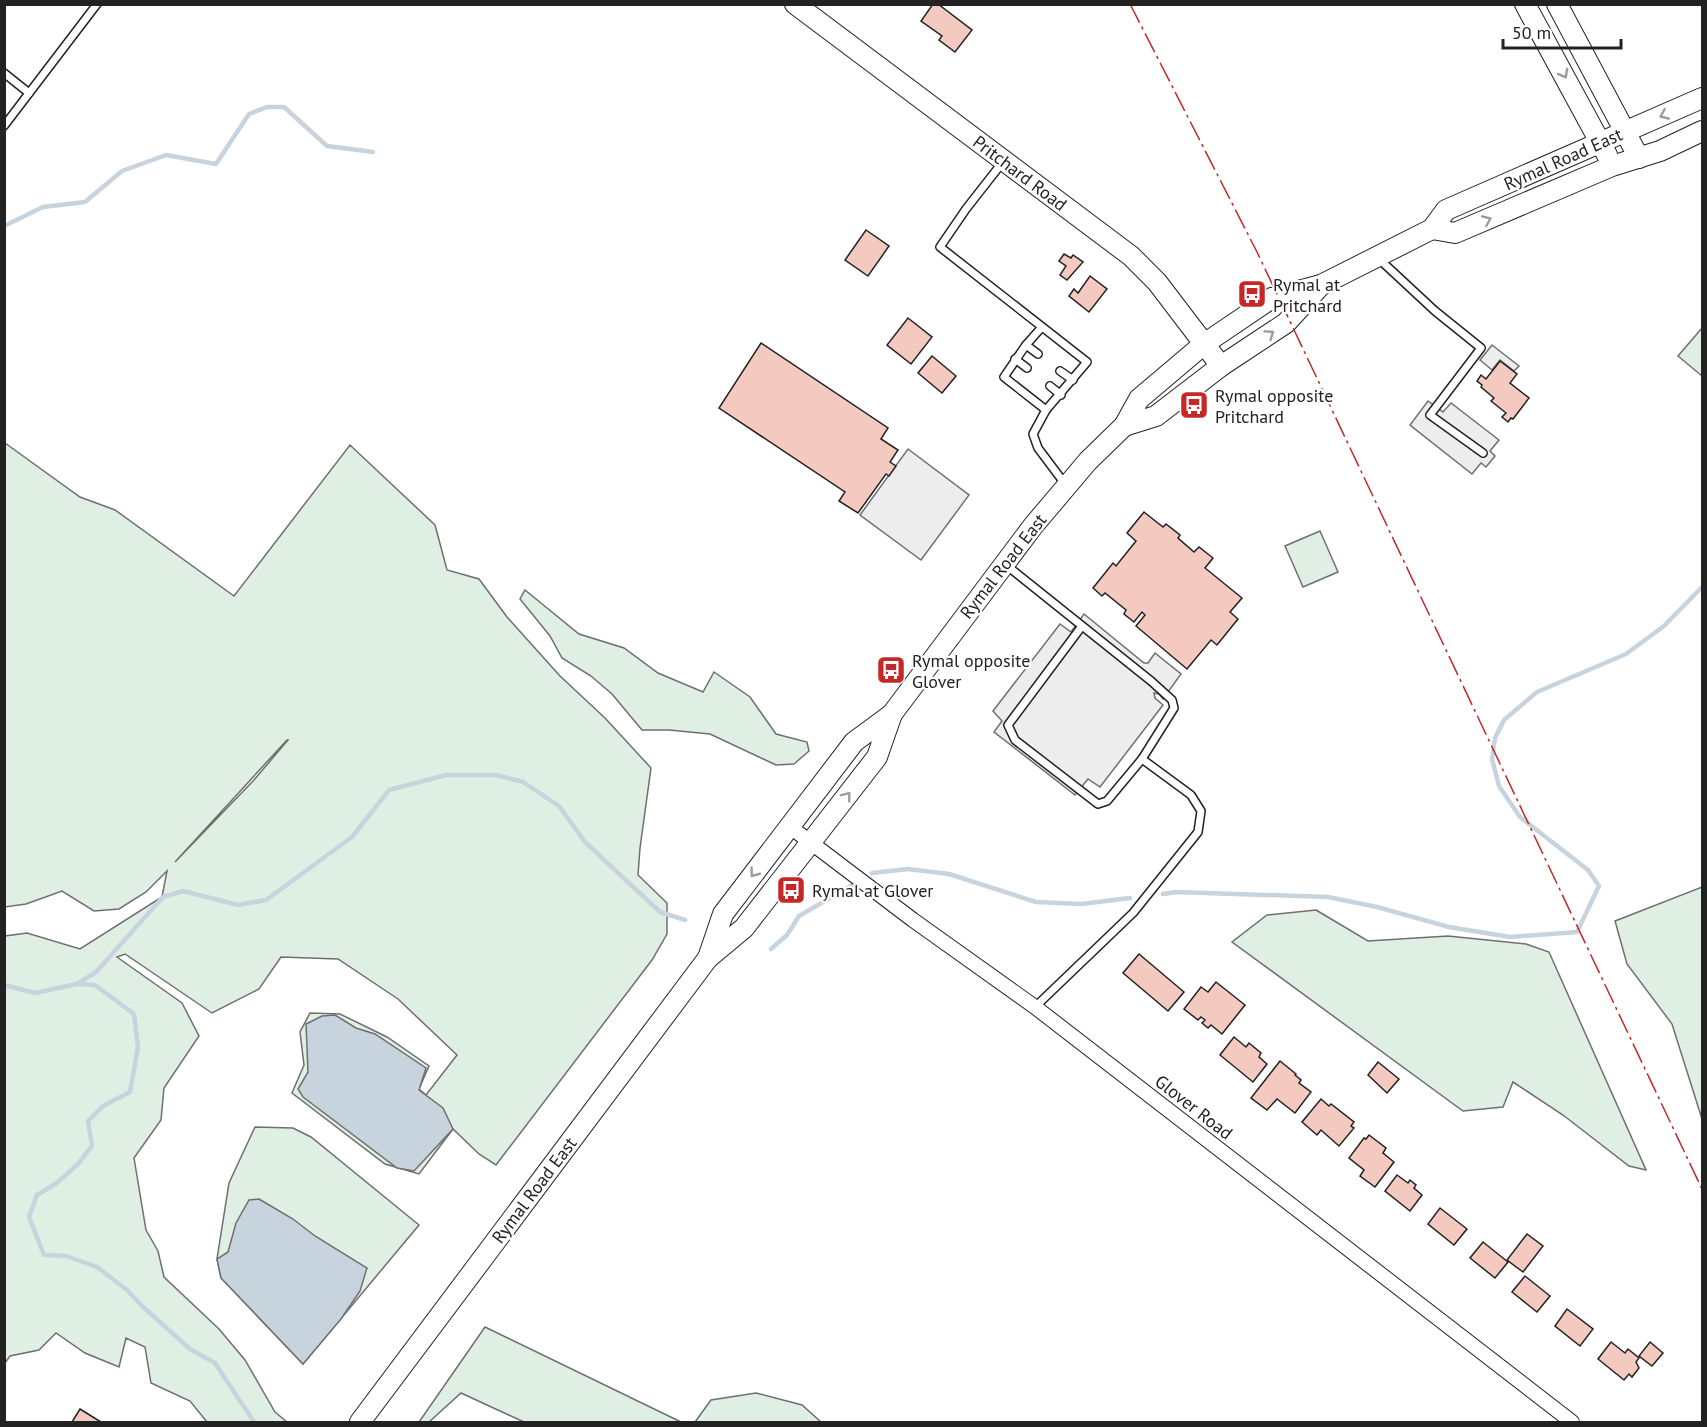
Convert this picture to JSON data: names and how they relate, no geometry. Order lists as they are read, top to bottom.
{
  "streets": {
    "main road": ["Rymal Road East", "Pritchard Road"],
    "street": ["Glover Road"]
  },
  "crossings": [
    ["Rymal Road East", "Pritchard Road"],
    ["Rymal Road East", "Glover Road"]
  ],
  "places": {
    "bus stop": [
      "Rymal at Pritchard",
      "Rymal opposite Pritchard",
      "Rymal opposite Glover",
      "Rymal at Glover"
    ]
  },
  "scale_bar": "50 m"
}
